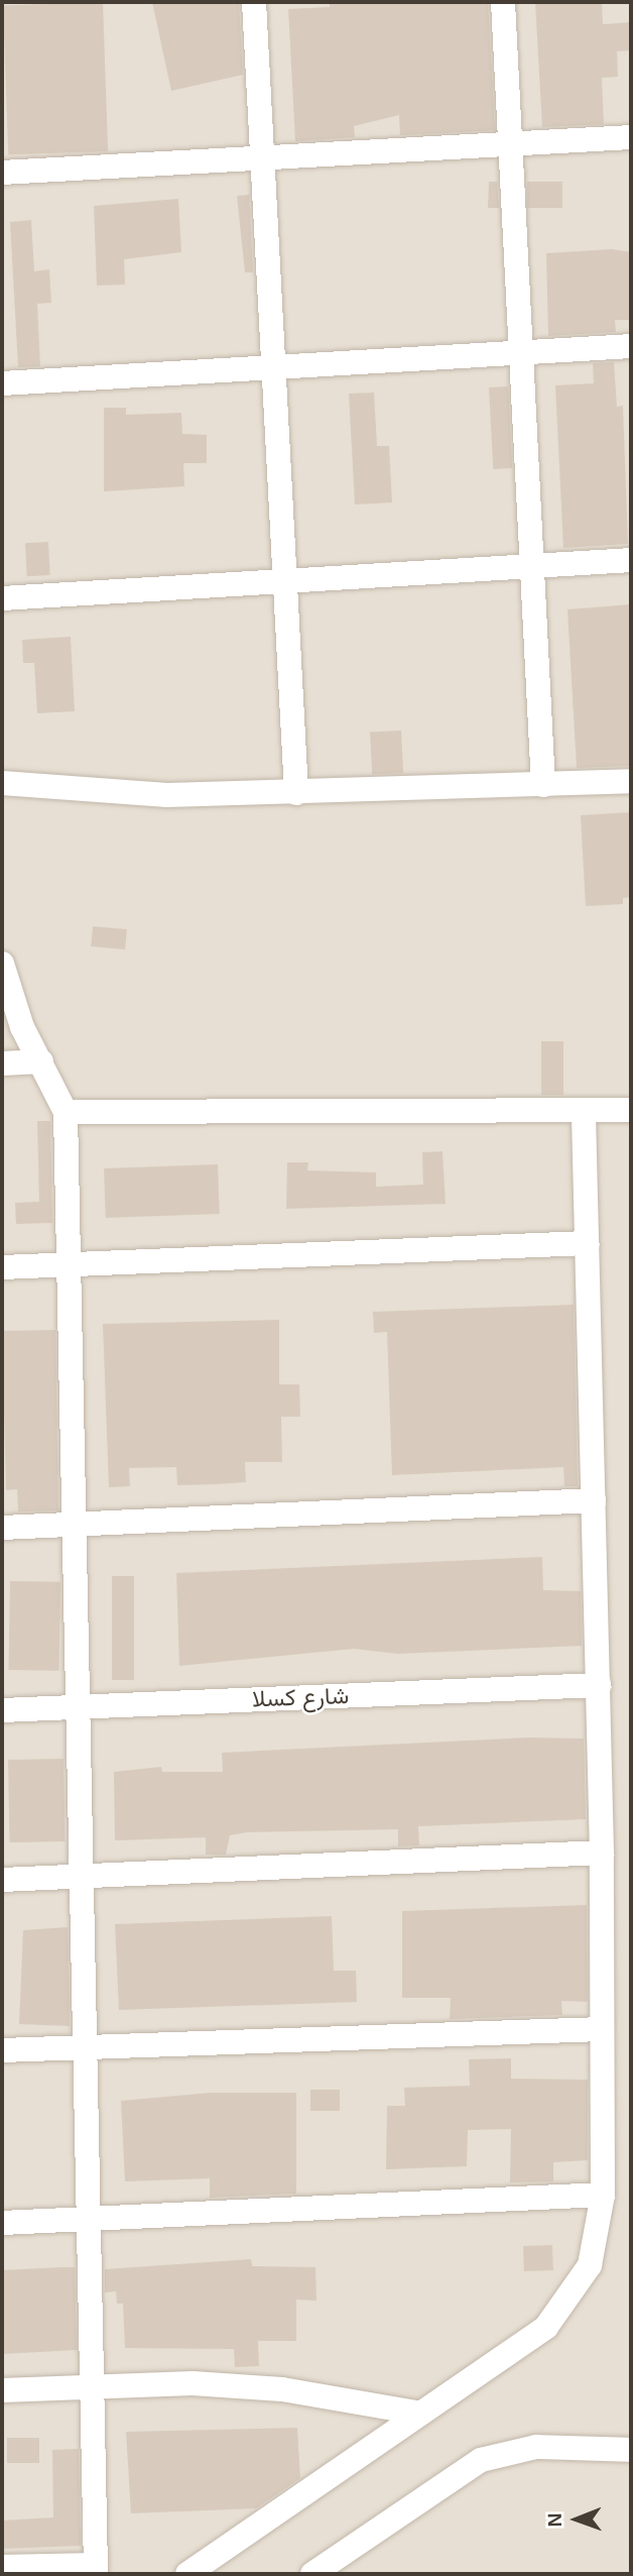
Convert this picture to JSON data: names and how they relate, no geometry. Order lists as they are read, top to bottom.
{
  "streets": {
    "street": ["شارع كسلا"]
  },
  "north": "left"
}
